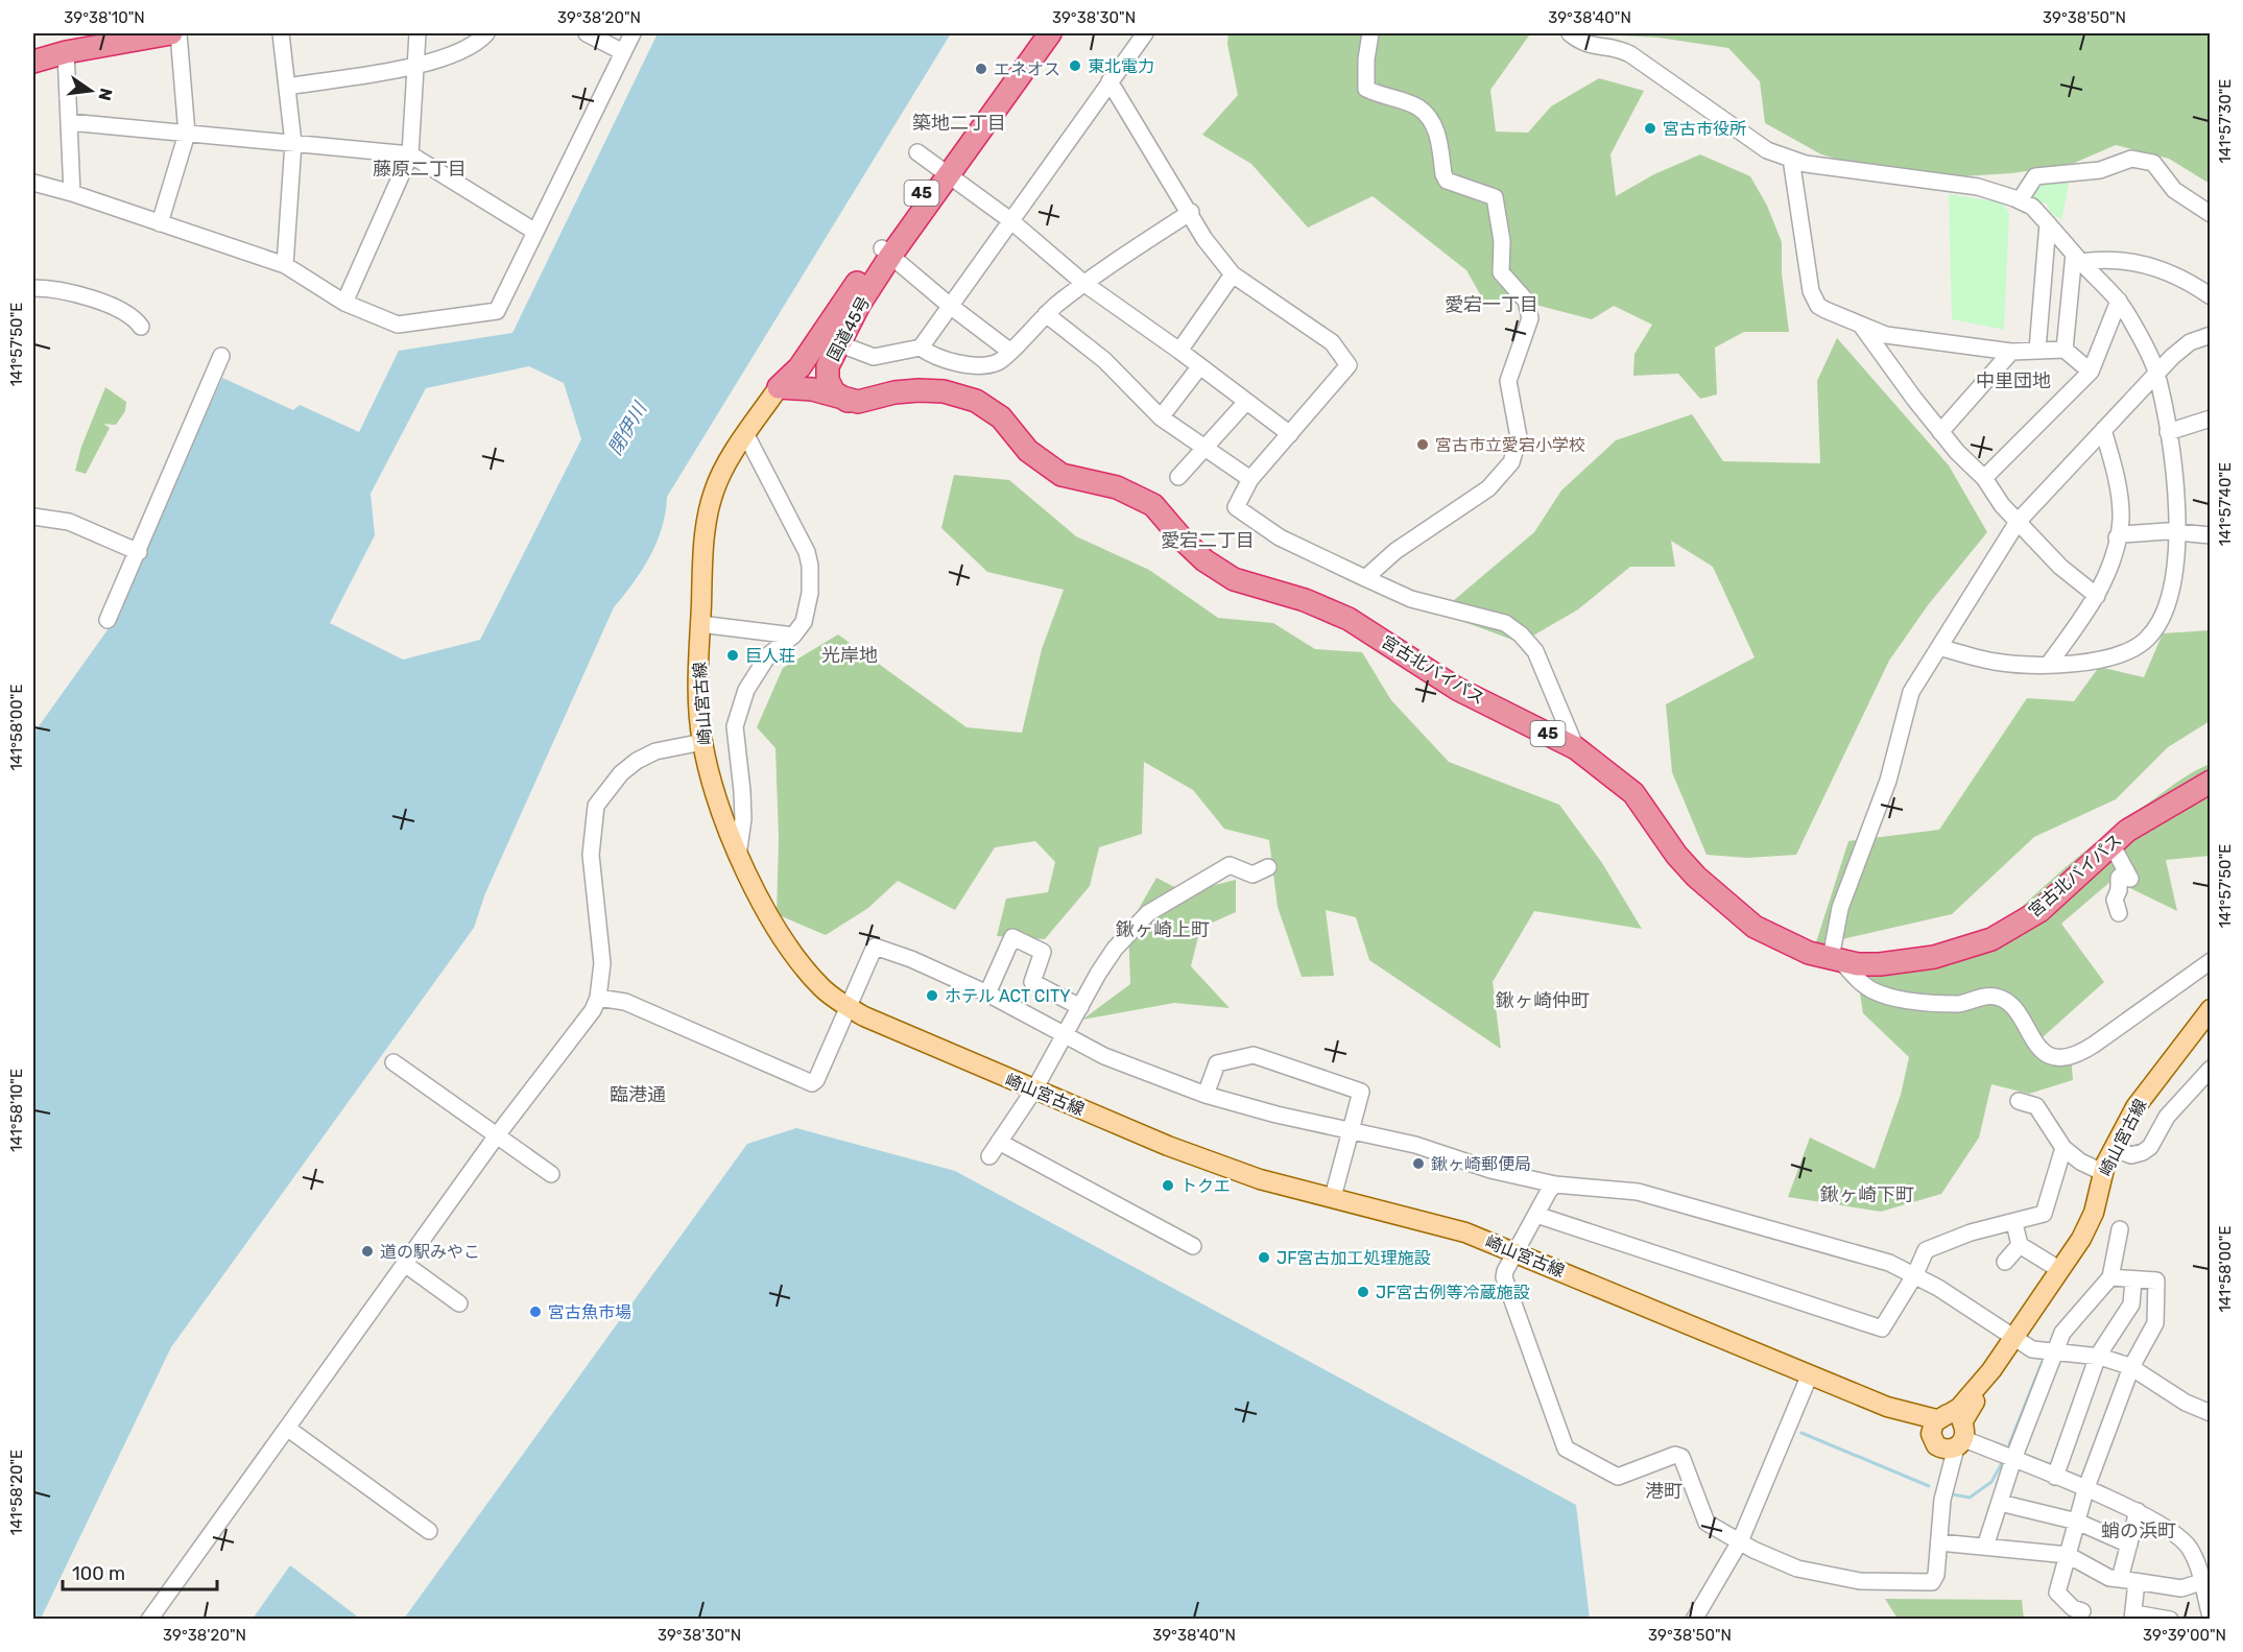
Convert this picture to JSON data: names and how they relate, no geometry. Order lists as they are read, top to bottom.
{
  "streets": {
    "highway": ["45", "国道45号", "宮古北バイパス"],
    "main road": ["崎山宮古線"]
  },
  "crossings": [
    ["45", "国道45号"],
    ["45", "宮古北バイパス"],
    ["45", "崎山宮古線"],
    ["国道45号", "宮古北バイパス"]
  ],
  "districts": [
    "築地二丁目",
    "藤原二丁目",
    "愛宕一丁目",
    "中里団地",
    "愛宕二丁目",
    "光岸地",
    "鍬ヶ崎上町",
    "鍬ヶ崎仲町",
    "臨港通",
    "鍬ヶ崎下町",
    "港町",
    "蛸の浜町"
  ],
  "water": ["閉伊川"],
  "places": [
    "東北電力",
    "エネオス",
    "宮古市役所",
    "宮古市立愛宕小学校",
    "巨人荘",
    "ホテル ACT CITY",
    "鍬ヶ崎郵便局",
    "トクエ",
    "道の駅みやこ",
    "JF宮古加工処理施設",
    "JF宮古例等冷蔵施設",
    "宮古魚市場"
  ],
  "scale_bar": "100 m",
  "north": "right",
  "coordinates": [
    "39°38'10\"N",
    "39°38'20\"N",
    "39°38'30\"N",
    "39°38'40\"N",
    "39°38'50\"N",
    "141°57'30\"E",
    "141°57'50\"E",
    "141°57'40\"E",
    "141°58'00\"E",
    "141°58'10\"E",
    "141°58'20\"E",
    "39°39'00\"N"
  ]
}
